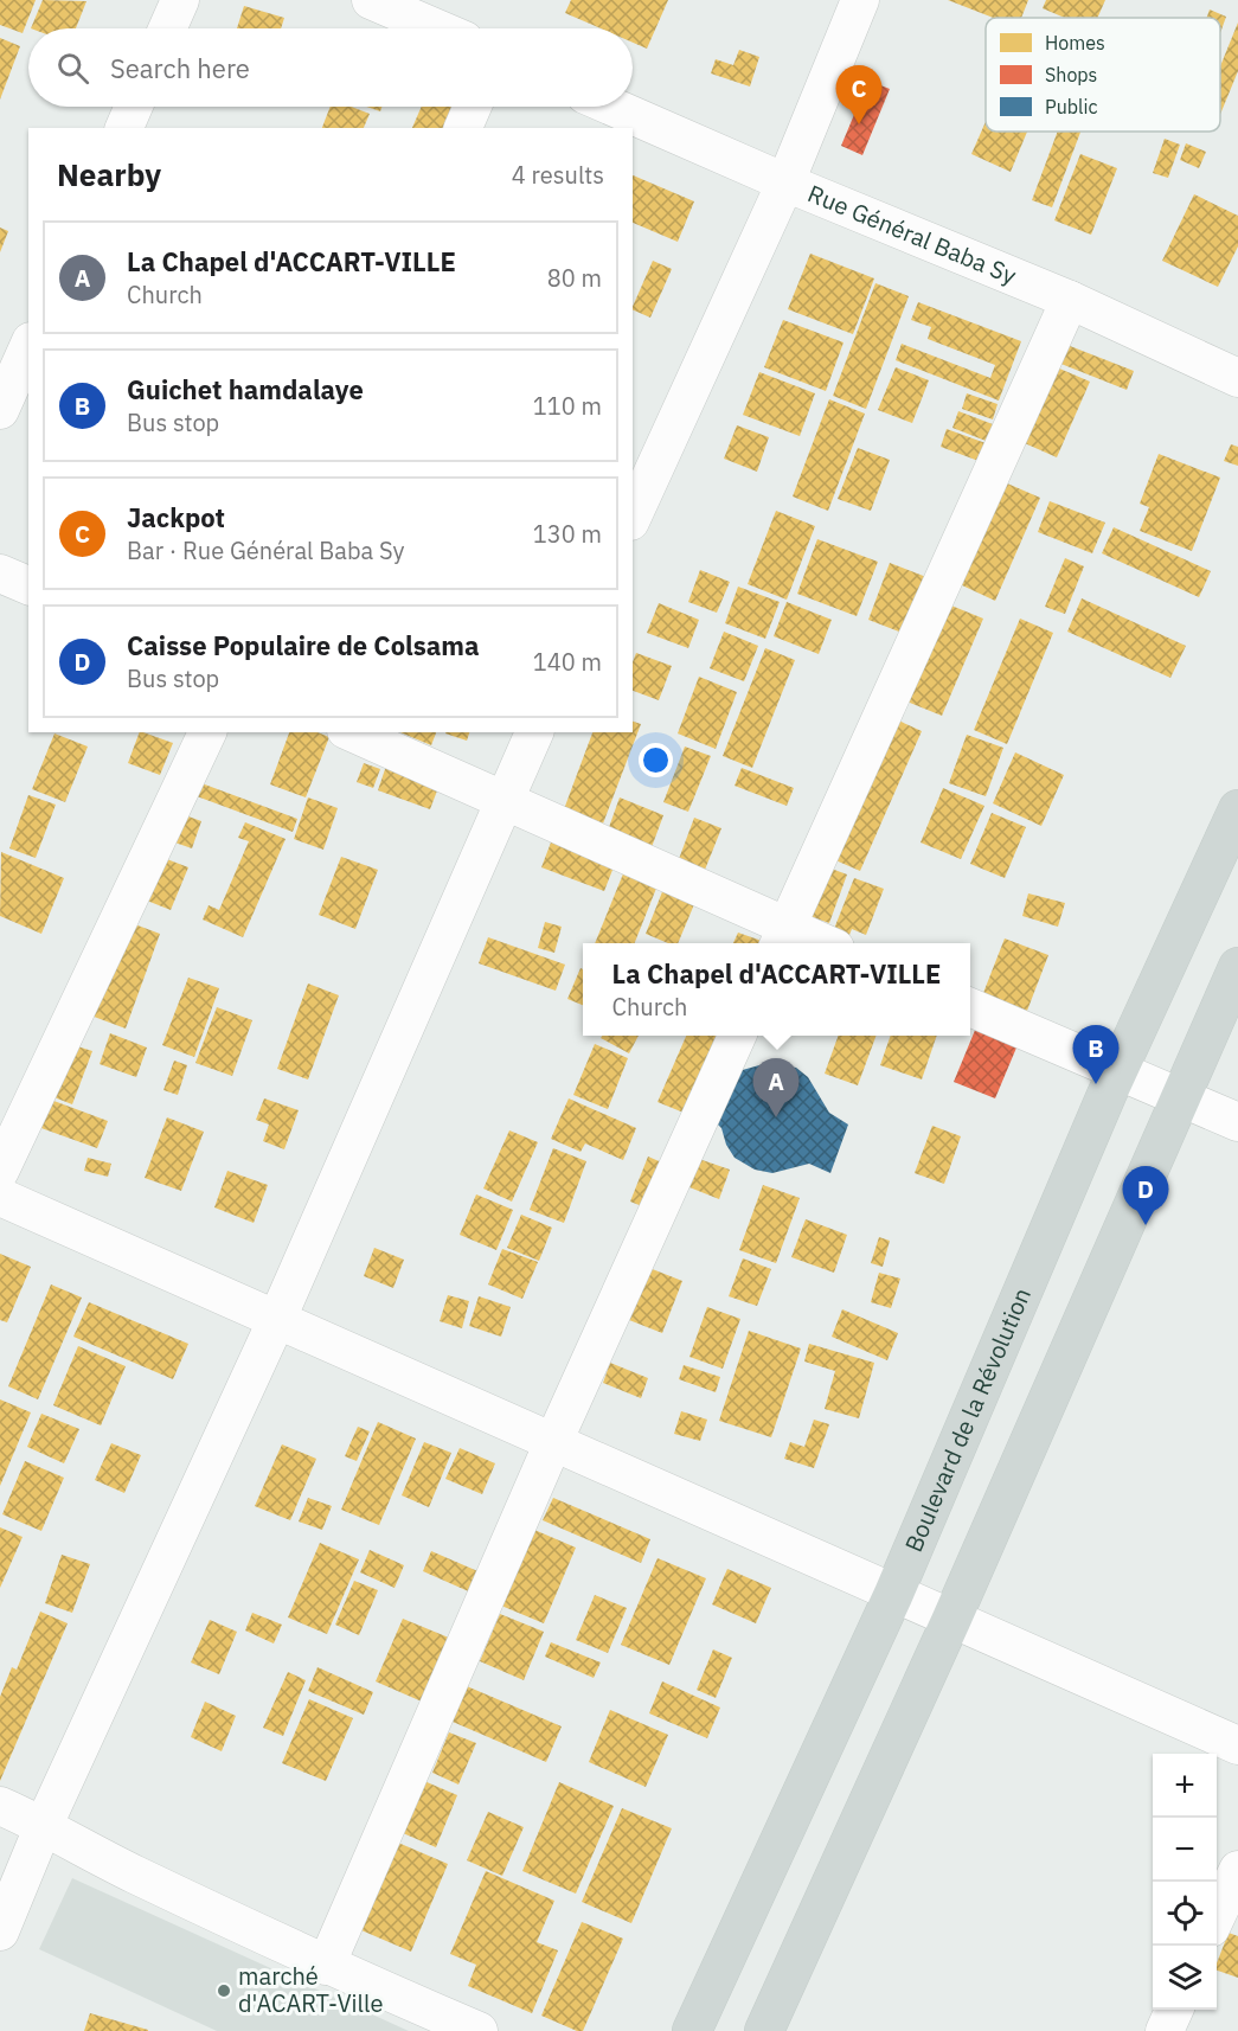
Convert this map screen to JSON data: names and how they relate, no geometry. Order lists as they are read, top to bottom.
{
  "streets": {
    "main road": ["Boulevard de la Révolution"],
    "street": ["Rue Général Baba Sy"]
  },
  "places": ["marché d'ACART-Ville"],
  "legend": ["Homes", "Shops", "Public"],
  "page": {
    "search": "Search here",
    "pins": [
      "C",
      "B",
      "A",
      "D"
    ],
    "heading": ["Nearby", "4 results"],
    "list": [
      {
        "mark": "A",
        "name": "La Chapel d'ACCART-VILLE",
        "note": "Church",
        "value": "80 m"
      },
      {
        "mark": "B",
        "name": "Guichet hamdalaye",
        "note": "Bus stop",
        "value": "110 m"
      },
      {
        "mark": "C",
        "name": "Jackpot",
        "note": "Bar · Rue Général Baba Sy",
        "value": "130 m"
      },
      {
        "mark": "D",
        "name": "Caisse Populaire de Colsama",
        "note": "Bus stop",
        "value": "140 m"
      }
    ],
    "popup": ["La Chapel d'ACCART-VILLE", "Church"],
    "map_buttons": ["+", "−"]
  }
}
